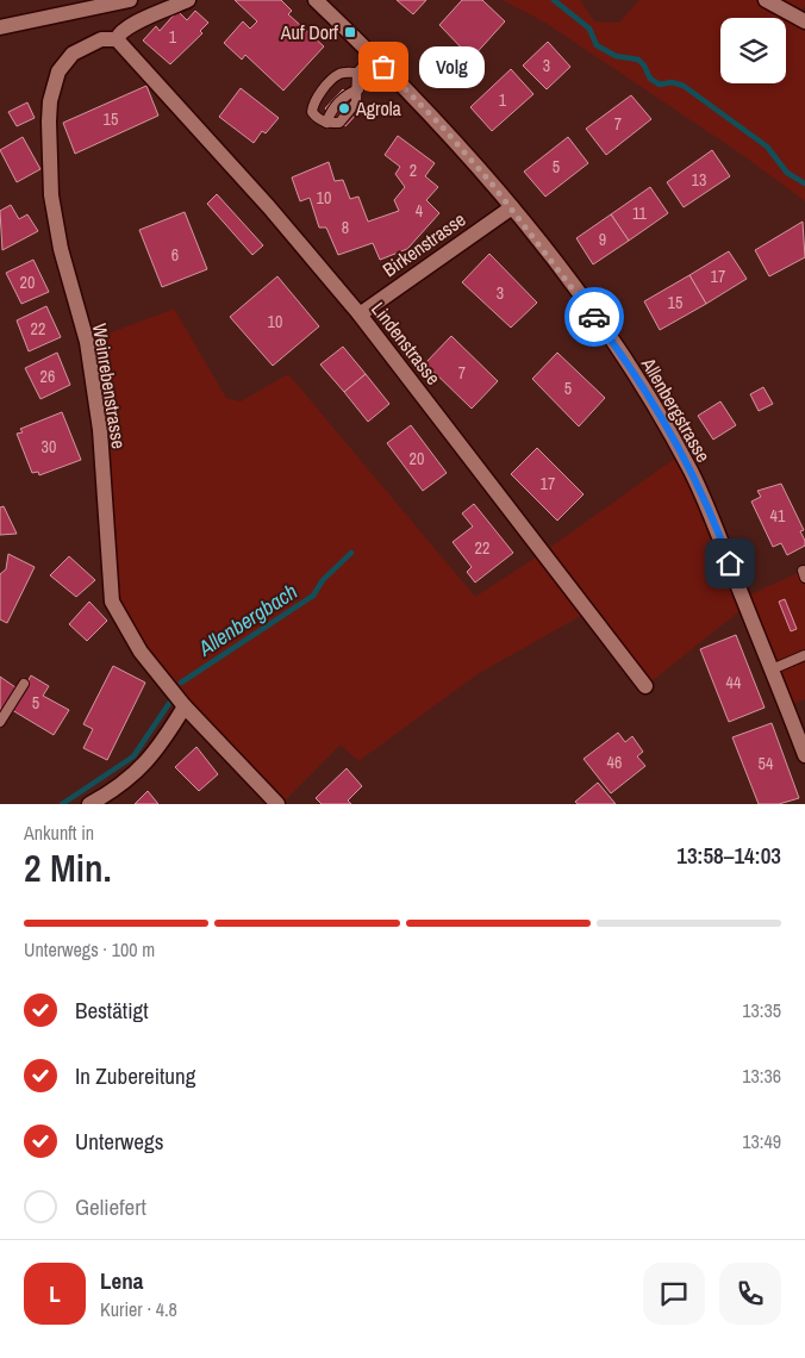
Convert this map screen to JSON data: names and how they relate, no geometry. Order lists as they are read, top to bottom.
{
  "streets": {
    "street": [
      "Birkenstrasse",
      "Lindenstrasse",
      "Weinrebenstrasse",
      "Allenbergstrasse"
    ]
  },
  "crossings": [
    ["Birkenstrasse", "Lindenstrasse"],
    ["Birkenstrasse", "Allenbergstrasse"],
    ["Lindenstrasse", "Weinrebenstrasse"]
  ],
  "water": ["Allenbergbach"],
  "places": {
    "transit": ["Auf Dorf"],
    "other": ["Volg", "Agrola"]
  },
  "house_numbers": [
    "1",
    "3",
    "1",
    "15",
    "7",
    "5",
    "2",
    "13",
    "10",
    "4",
    "11",
    "8",
    "9",
    "6",
    "17",
    "20",
    "3",
    "15",
    "10",
    "22",
    "7",
    "26",
    "5",
    "30",
    "20",
    "17",
    "41",
    "22",
    "44",
    "5",
    "46",
    "54"
  ],
  "page": {
    "bubble": "Volg",
    "heading": ["2 Min.", "Ankunft in", "13:58–14:03"],
    "panel": ["Lena", "Kurier · 4.8"],
    "bar": "Unterwegs · 100 m",
    "list": [
      ["Bestätigt", "13:35"],
      ["In Zubereitung", "13:36"],
      ["Unterwegs", "13:49"],
      "Geliefert"
    ],
    "round": "L"
  }
}
